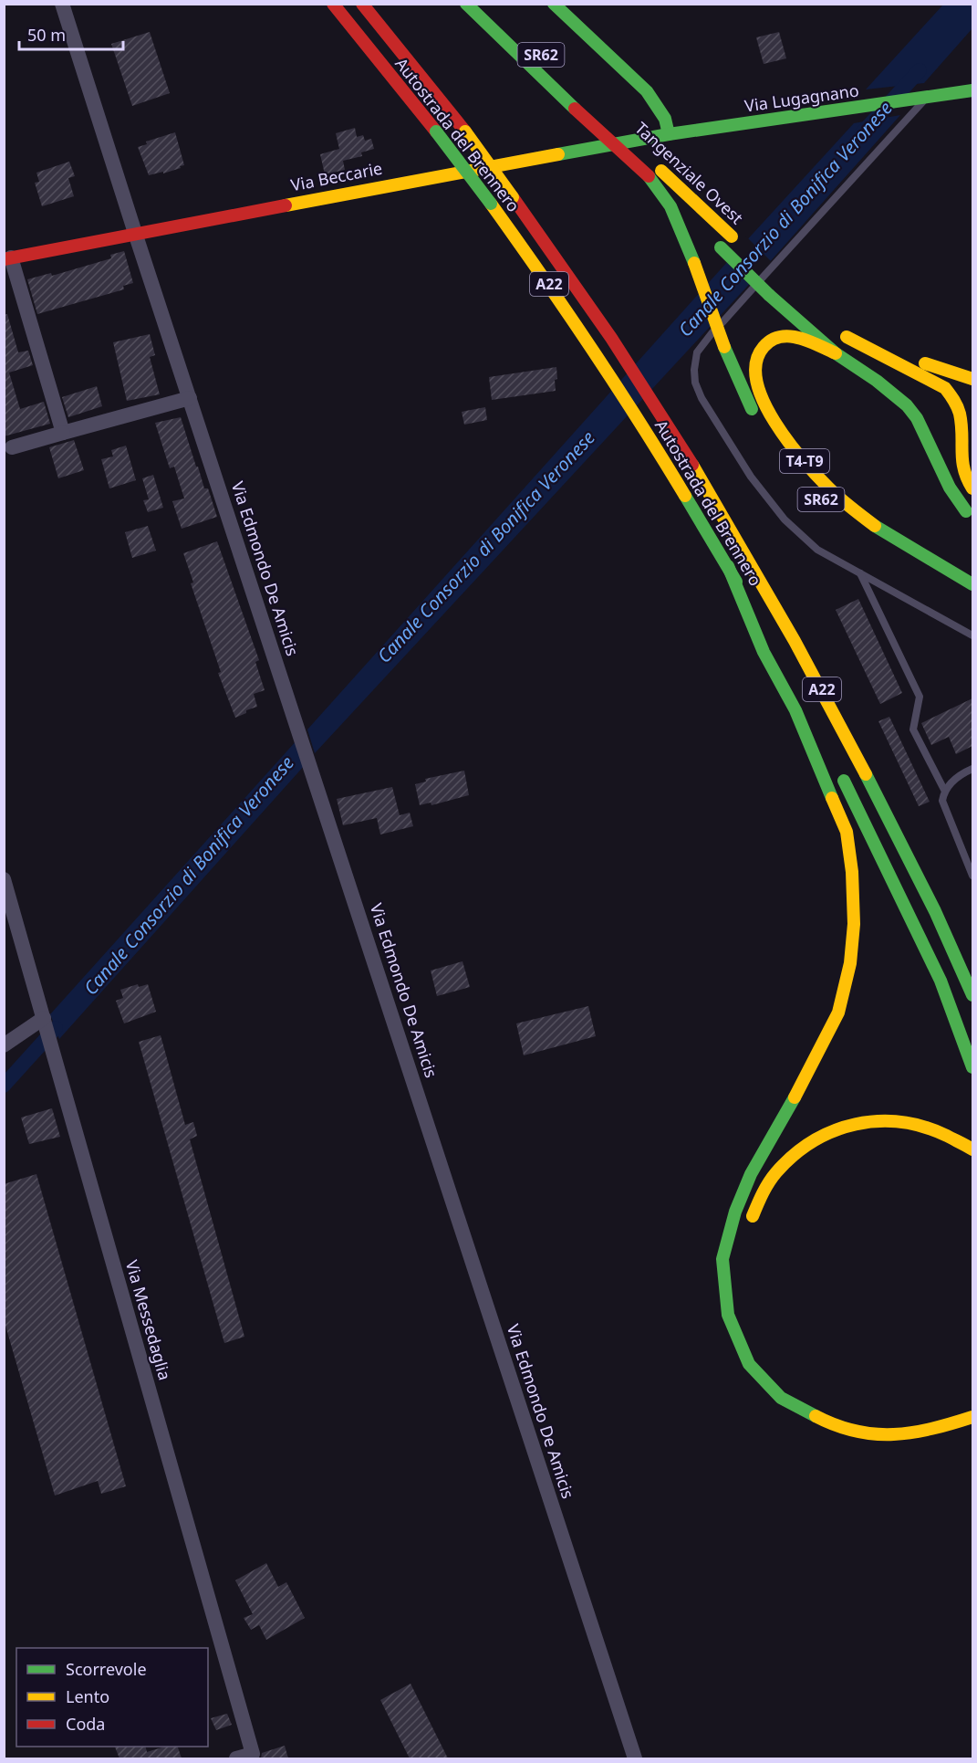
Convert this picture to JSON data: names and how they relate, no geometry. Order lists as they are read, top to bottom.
{
  "streets": {
    "main road": [
      "SR62",
      "Via Lugagnano",
      "Autostrada del Brennero",
      "Tangenziale Ovest",
      "Via Beccarie",
      "A22",
      "T4-T9"
    ],
    "street": ["Via Edmondo De Amicis", "Via Messedaglia"]
  },
  "crossings": [
    ["Via Lugagnano", "Via Beccarie"],
    ["Via Beccarie", "Via Edmondo De Amicis"]
  ],
  "water": ["Canale Consorzio di Bonifica Veronese"],
  "legend": ["Scorrevole", "Lento", "Coda"],
  "scale_bar": "50 m"
}
